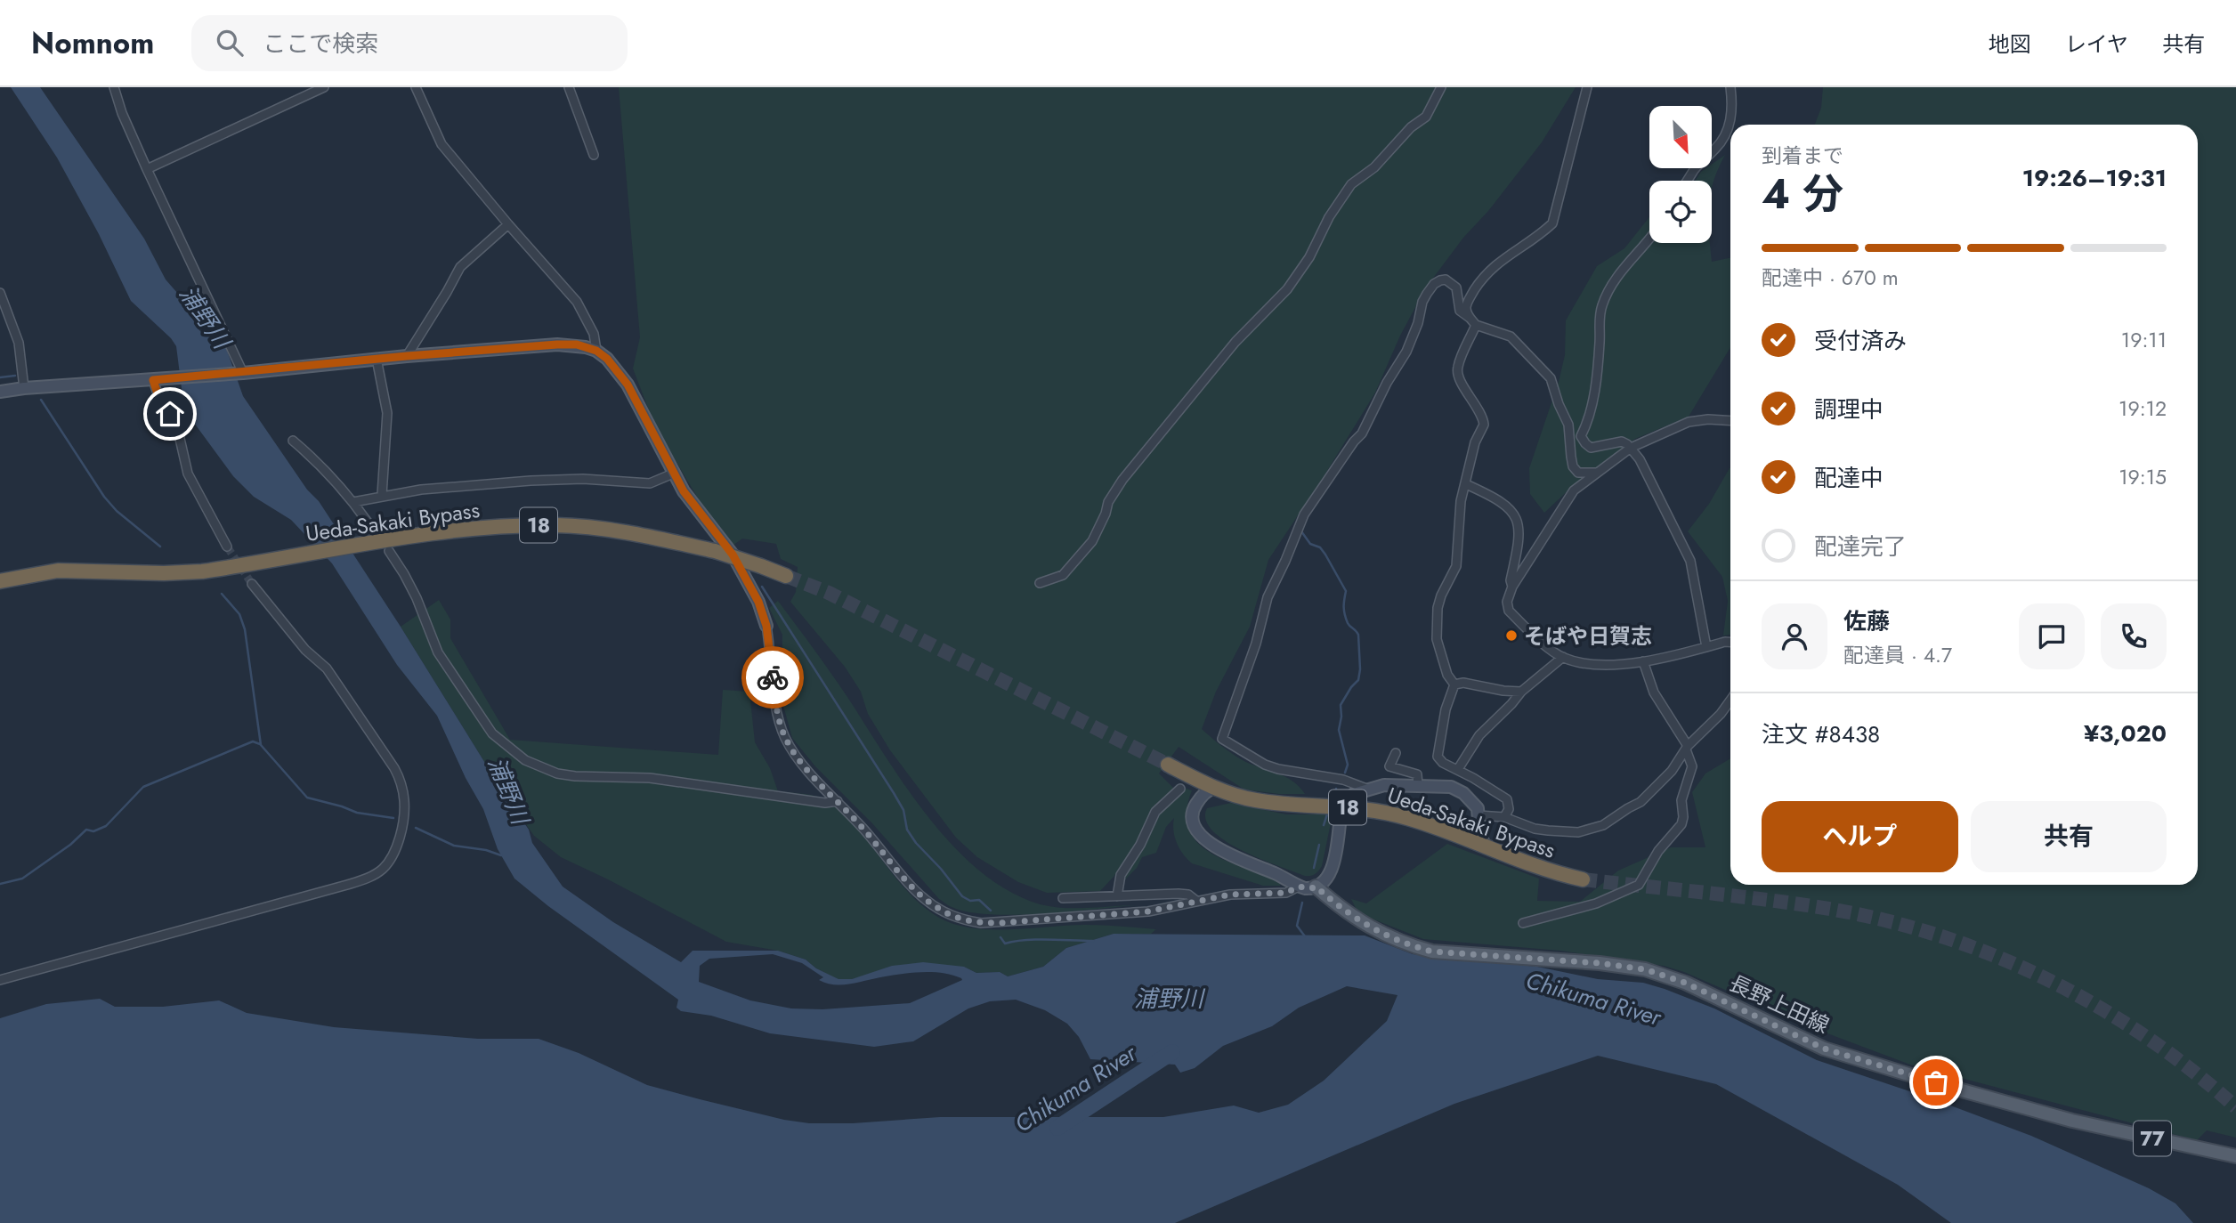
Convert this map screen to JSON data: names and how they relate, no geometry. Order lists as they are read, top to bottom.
{
  "streets": {
    "highway": ["Ueda-Sakaki Bypass", "18"],
    "main road": ["長野上田線", "77"]
  },
  "water": ["浦野川", "Chikuma River"],
  "places": ["そばや日賀志"],
  "north": "bottom right",
  "page": {
    "header": "Nomnom",
    "search": "ここで検索",
    "nav": ["地図", "レイヤ", "共有"],
    "heading": ["4 分", "到着まで", "19:26–19:31"],
    "panel": [
      "佐藤",
      "配達員 · 4.7",
      "注文 #8438",
      "¥3,020"
    ],
    "bar": "配達中 · 670 m",
    "list": [
      ["受付済み", "19:11"],
      ["調理中", "19:12"],
      ["配達中", "19:15"],
      "配達完了"
    ],
    "buttons": ["ヘルプ", "共有"]
  }
}
